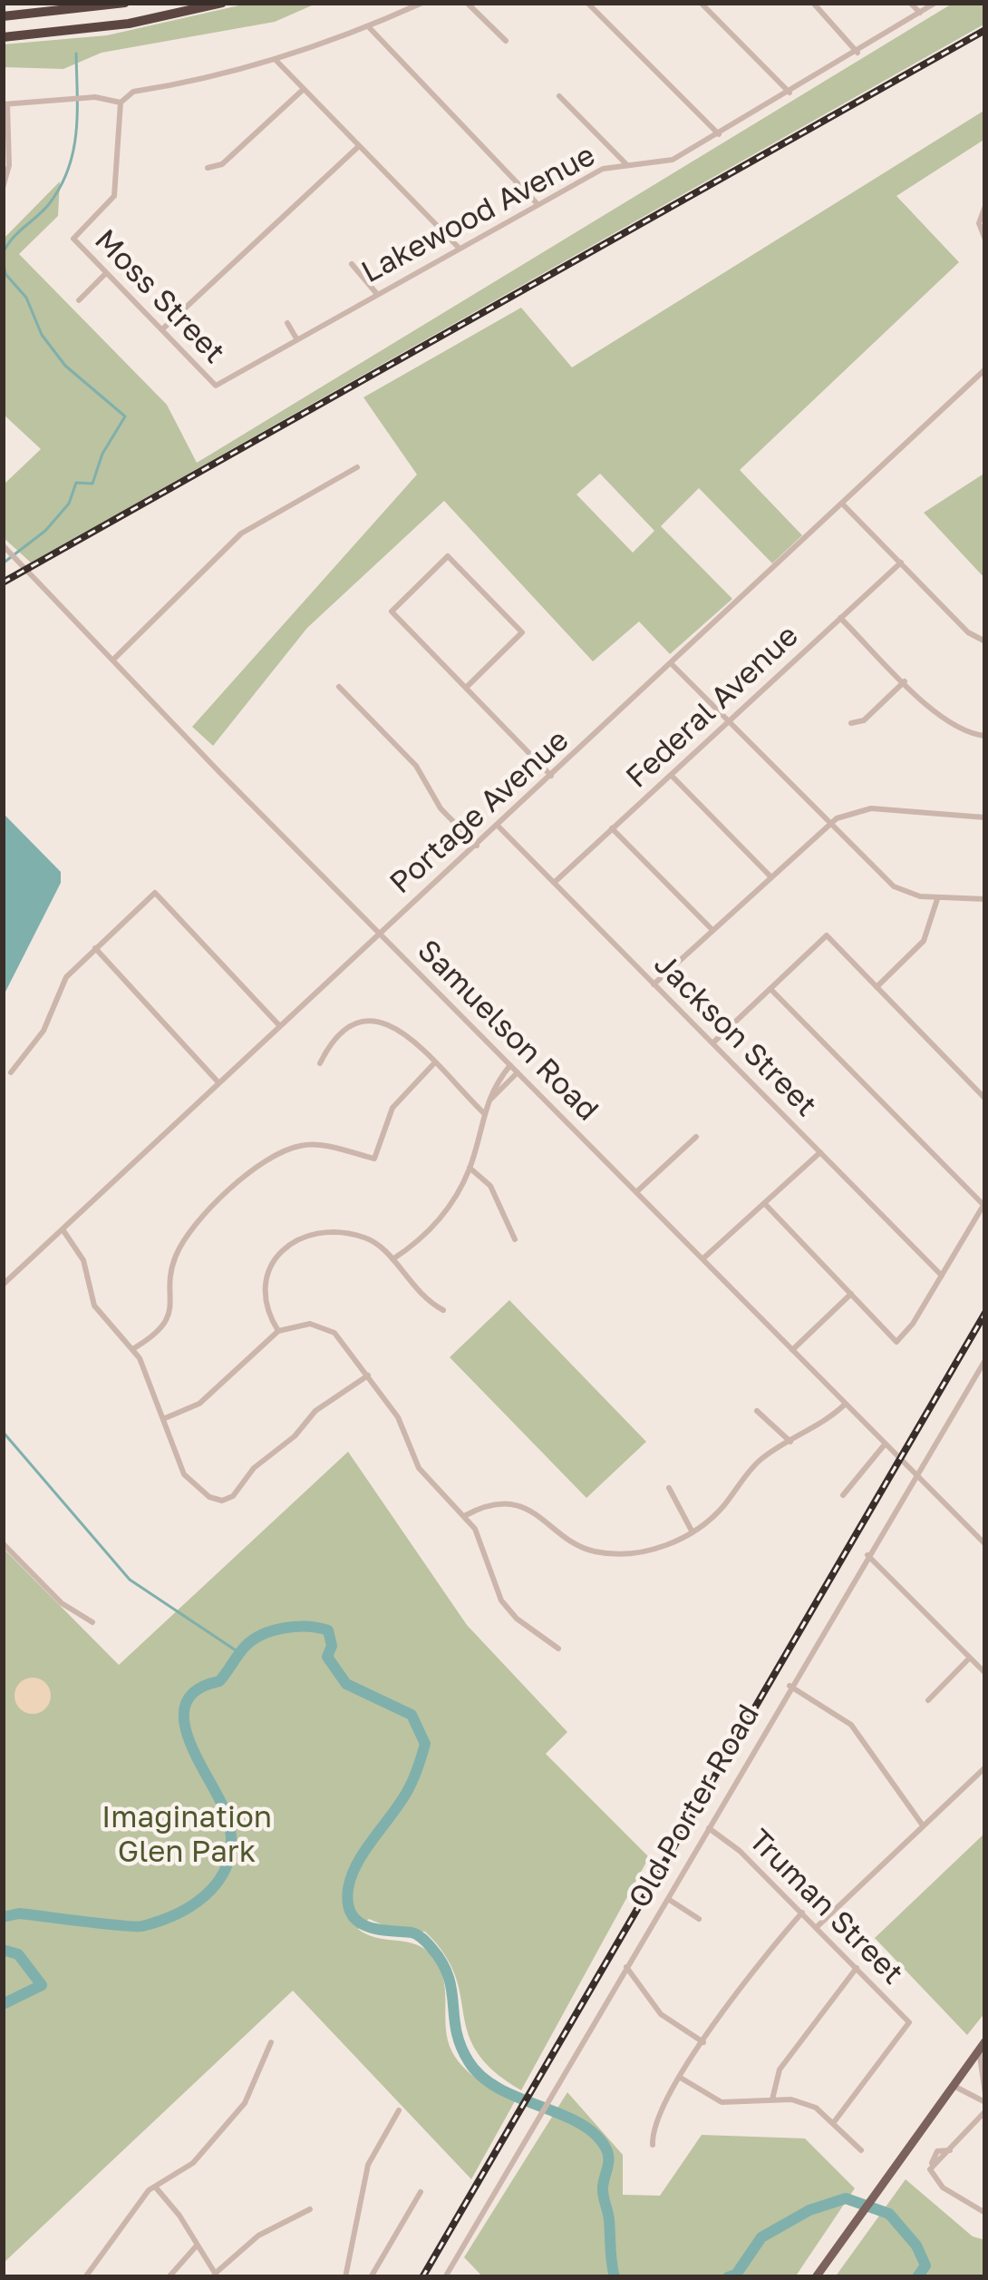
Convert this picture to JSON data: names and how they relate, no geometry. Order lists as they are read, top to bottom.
{
  "streets": {
    "street": [
      "Lakewood Avenue",
      "Moss Street",
      "Federal Avenue",
      "Portage Avenue",
      "Samuelson Road",
      "Jackson Street",
      "Old Porter Road",
      "Truman Street"
    ]
  },
  "crossings": [
    ["Lakewood Avenue", "Moss Street"],
    ["Federal Avenue", "Jackson Street"],
    ["Portage Avenue", "Samuelson Road"],
    ["Portage Avenue", "Jackson Street"],
    ["Samuelson Road", "Old Porter Road"],
    ["Old Porter Road", "Truman Street"]
  ],
  "parks": ["Imagination Glen Park"]
}
